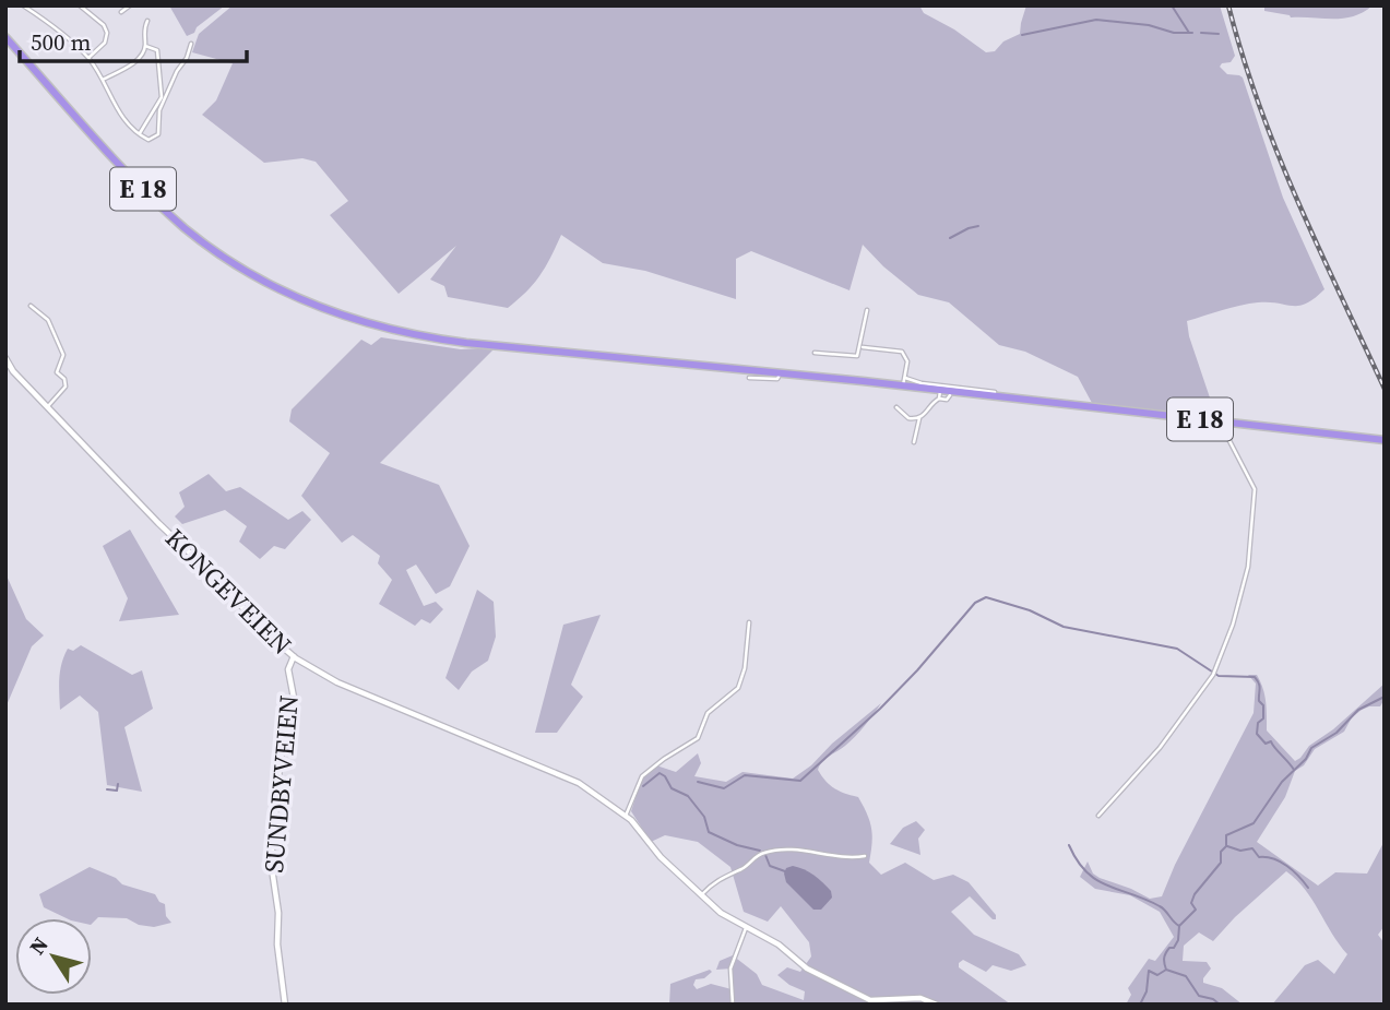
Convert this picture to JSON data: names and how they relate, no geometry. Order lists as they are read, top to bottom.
{
  "streets": {
    "highway": ["E 18"],
    "main road": ["KONGEVEIEN", "SUNDBYVEIEN"]
  },
  "crossings": [
    ["KONGEVEIEN", "SUNDBYVEIEN"]
  ],
  "scale_bar": "500 m",
  "north": "top left"
}
